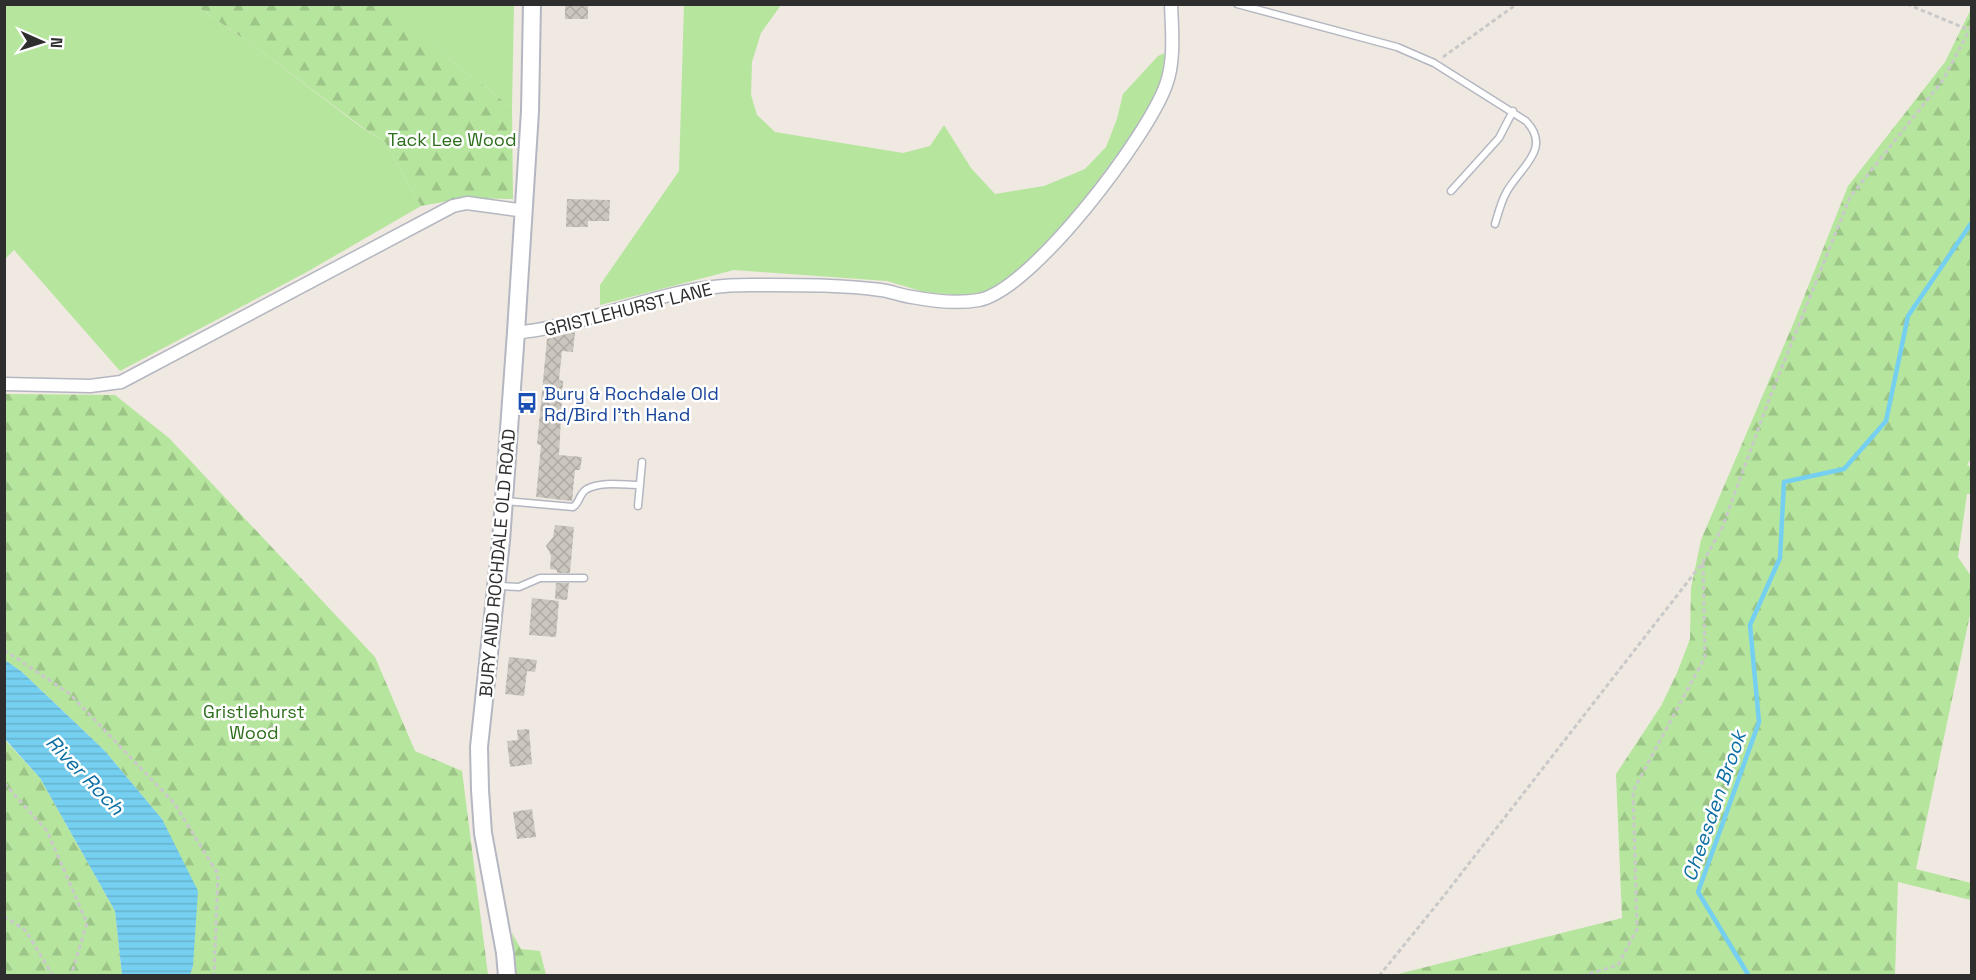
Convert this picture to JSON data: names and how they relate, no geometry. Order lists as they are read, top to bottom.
{
  "streets": {
    "main road": ["BURY AND ROCHDALE OLD ROAD"],
    "street": ["GRISTLEHURST LANE"]
  },
  "crossings": [
    ["GRISTLEHURST LANE", "BURY AND ROCHDALE OLD ROAD"]
  ],
  "water": ["River Roch", "Cheesden Brook"],
  "parks": ["Tack Lee Wood", "Gristlehurst Wood"],
  "places": {
    "bus stop": ["Bury & Rochdale Old Rd/Bird I'th Hand"]
  },
  "north": "right"
}
